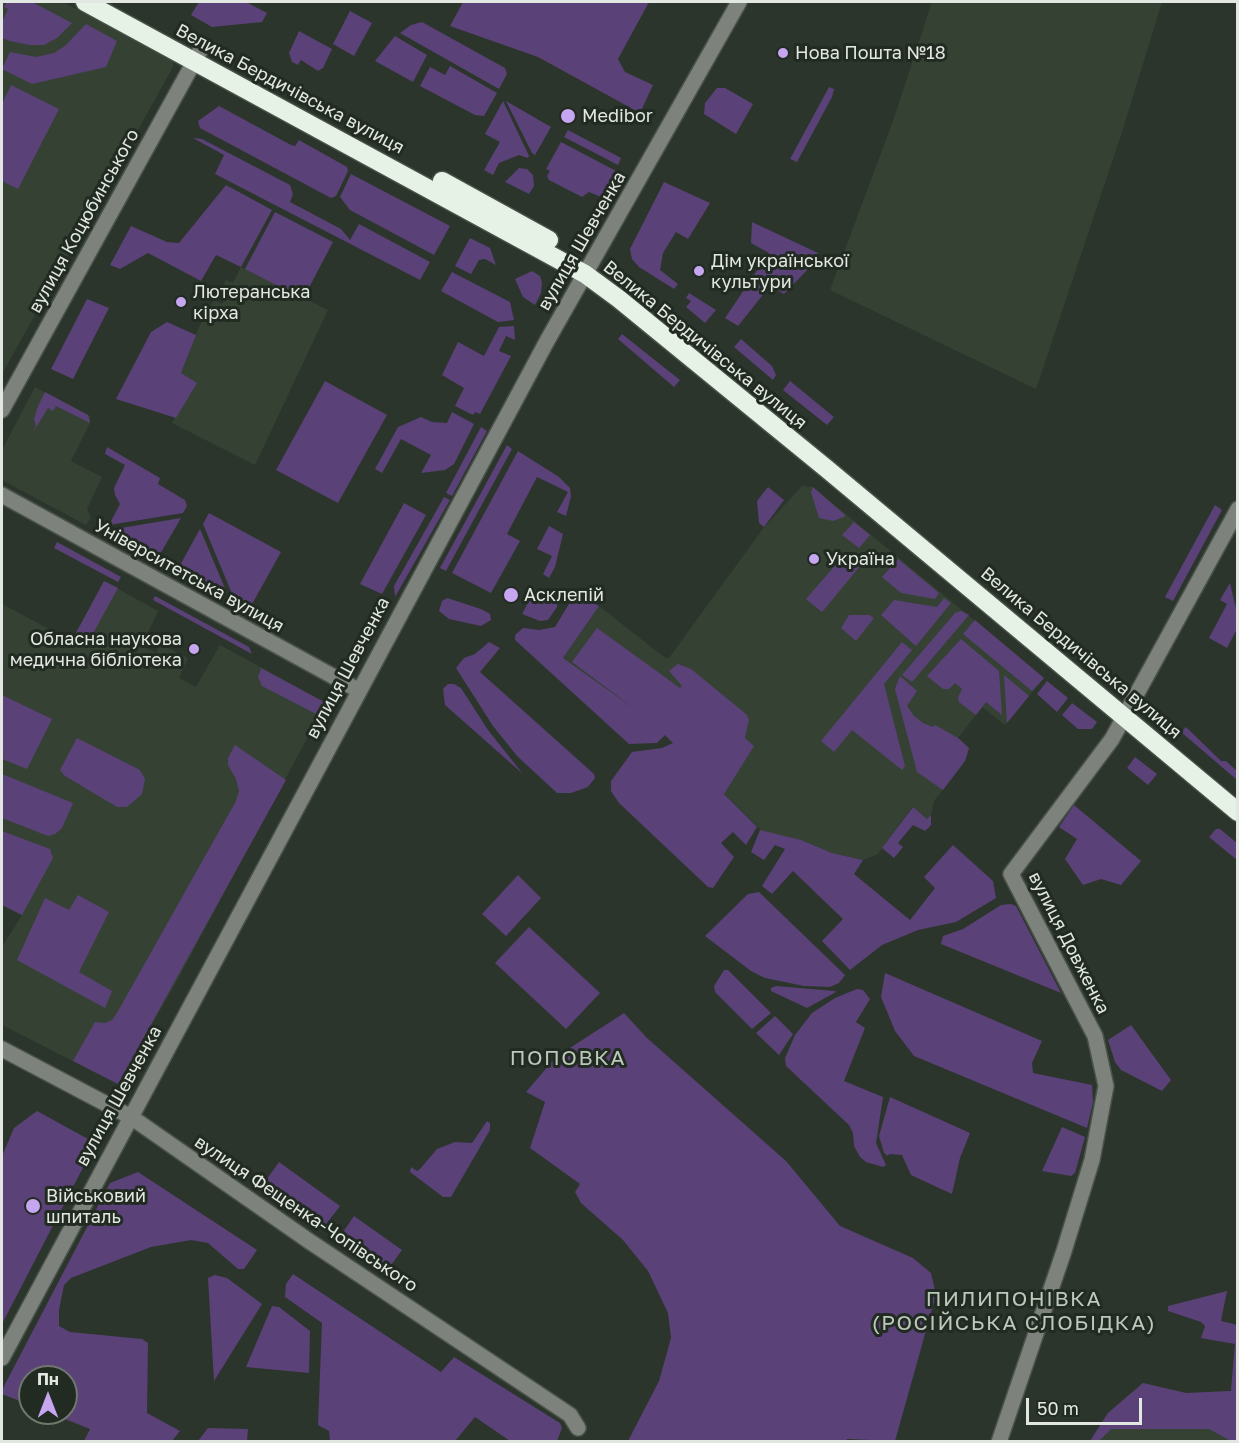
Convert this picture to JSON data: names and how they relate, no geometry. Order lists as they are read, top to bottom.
{
  "streets": {
    "highway": ["Велика Бердичівська вулиця"],
    "street": [
      "вулиця Коцюбинського",
      "вулиця Шевченка",
      "Університетська вулиця",
      "вулиця Довженка",
      "вулиця Фещенка-Чопівського"
    ]
  },
  "crossings": [
    ["Велика Бердичівська вулиця", "вулиця Коцюбинського"],
    ["Велика Бердичівська вулиця", "вулиця Шевченка"],
    ["Велика Бердичівська вулиця", "вулиця Довженка"],
    ["вулиця Шевченка", "Університетська вулиця"],
    ["вулиця Шевченка", "вулиця Фещенка-Чопівського"]
  ],
  "districts": ["ПОПОВКА", "ПИЛИПОНІВКА (РОСІЙСЬКА СЛОБІДКА)"],
  "places": [
    "Нова Пошта №18",
    "Medibor",
    "Дім української культури",
    "Лютеранська кірха",
    "Україна",
    "Асклепій",
    "Обласна наукова медична бібліотека",
    "Військовий шпиталь"
  ],
  "scale_bar": "50 m",
  "north": "top"
}
